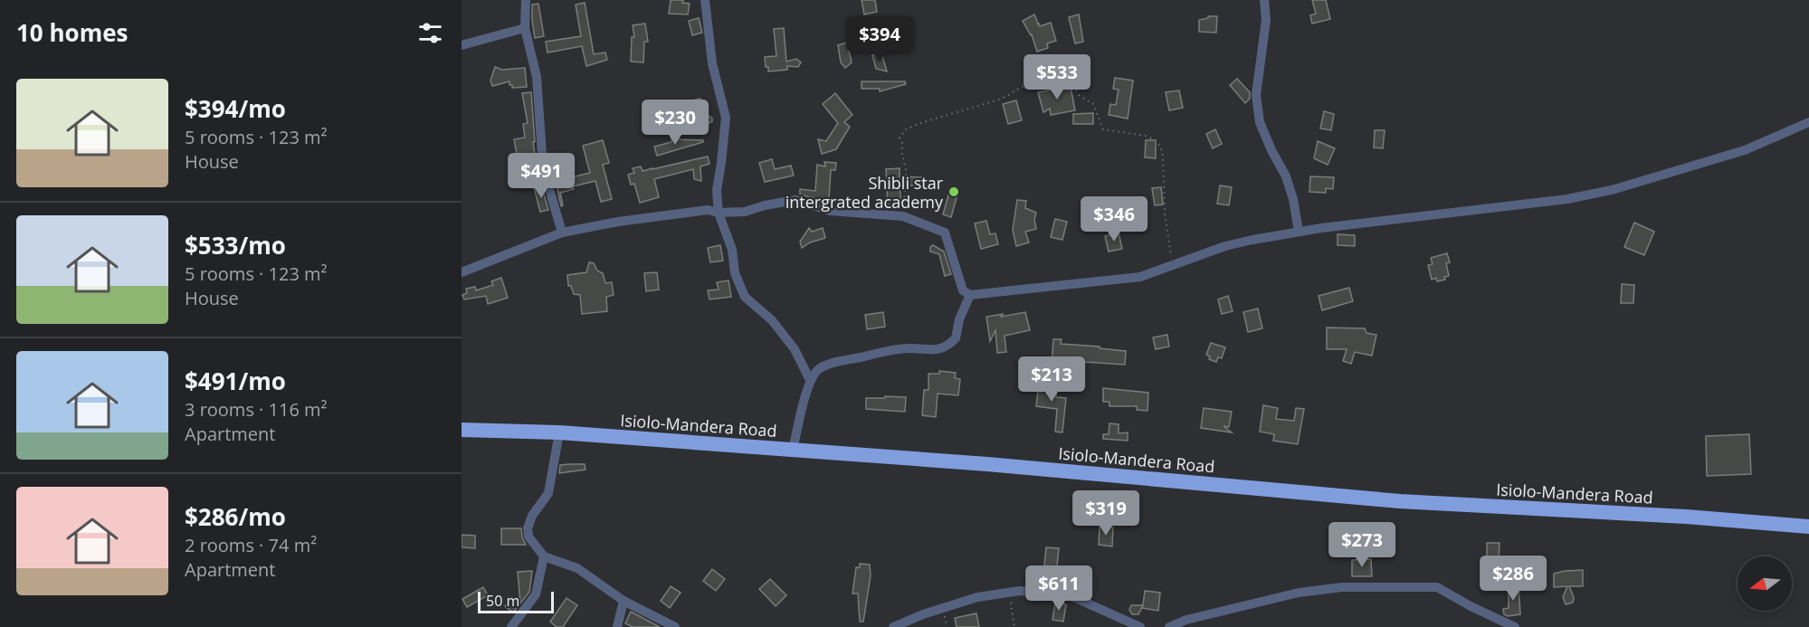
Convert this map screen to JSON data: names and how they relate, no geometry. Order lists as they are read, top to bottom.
{
  "streets": {
    "highway": ["Isiolo-Mandera Road"]
  },
  "places": ["Shibli star intergrated academy"],
  "scale_bar": "50 m",
  "north": "left",
  "page": {
    "heading": "10 homes",
    "price": [
      "$394",
      "$533",
      "$230",
      "$491",
      "$346",
      "$213",
      "$319",
      "$273",
      "$286",
      "$611"
    ],
    "list": [
      {
        "name": "$394/mo",
        "note": "5 rooms · 123 m² · House"
      },
      {
        "name": "$533/mo",
        "note": "5 rooms · 123 m² · House"
      },
      {
        "name": "$491/mo",
        "note": "3 rooms · 116 m² · Apartment"
      },
      {
        "name": "$286/mo",
        "note": "2 rooms · 74 m² · Apartment"
      }
    ],
    "scale": "50 m"
  }
}
